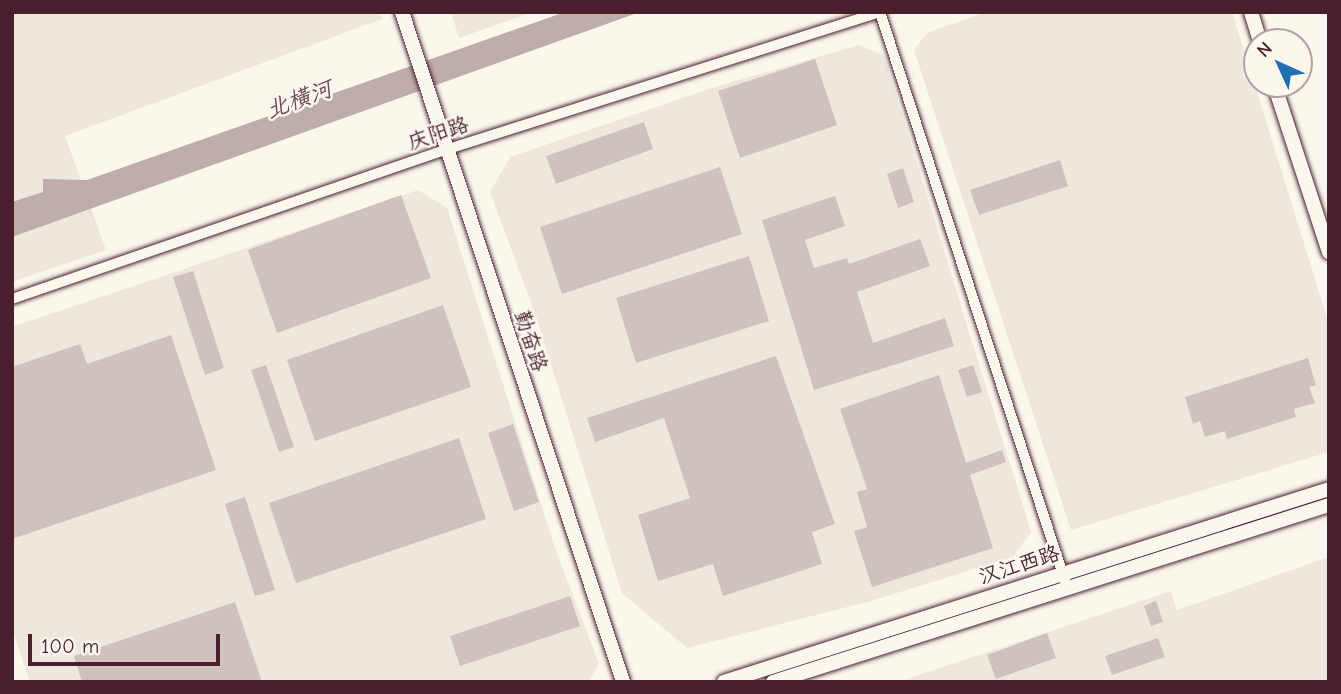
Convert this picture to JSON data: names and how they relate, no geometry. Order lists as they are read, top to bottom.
{
  "streets": {
    "main road": ["勤奋路", "汉江西路"],
    "street": ["庆阳路"]
  },
  "crossings": [
    ["庆阳路", "勤奋路"]
  ],
  "water": ["北横河"],
  "scale_bar": "100 m",
  "north": "top left"
}
